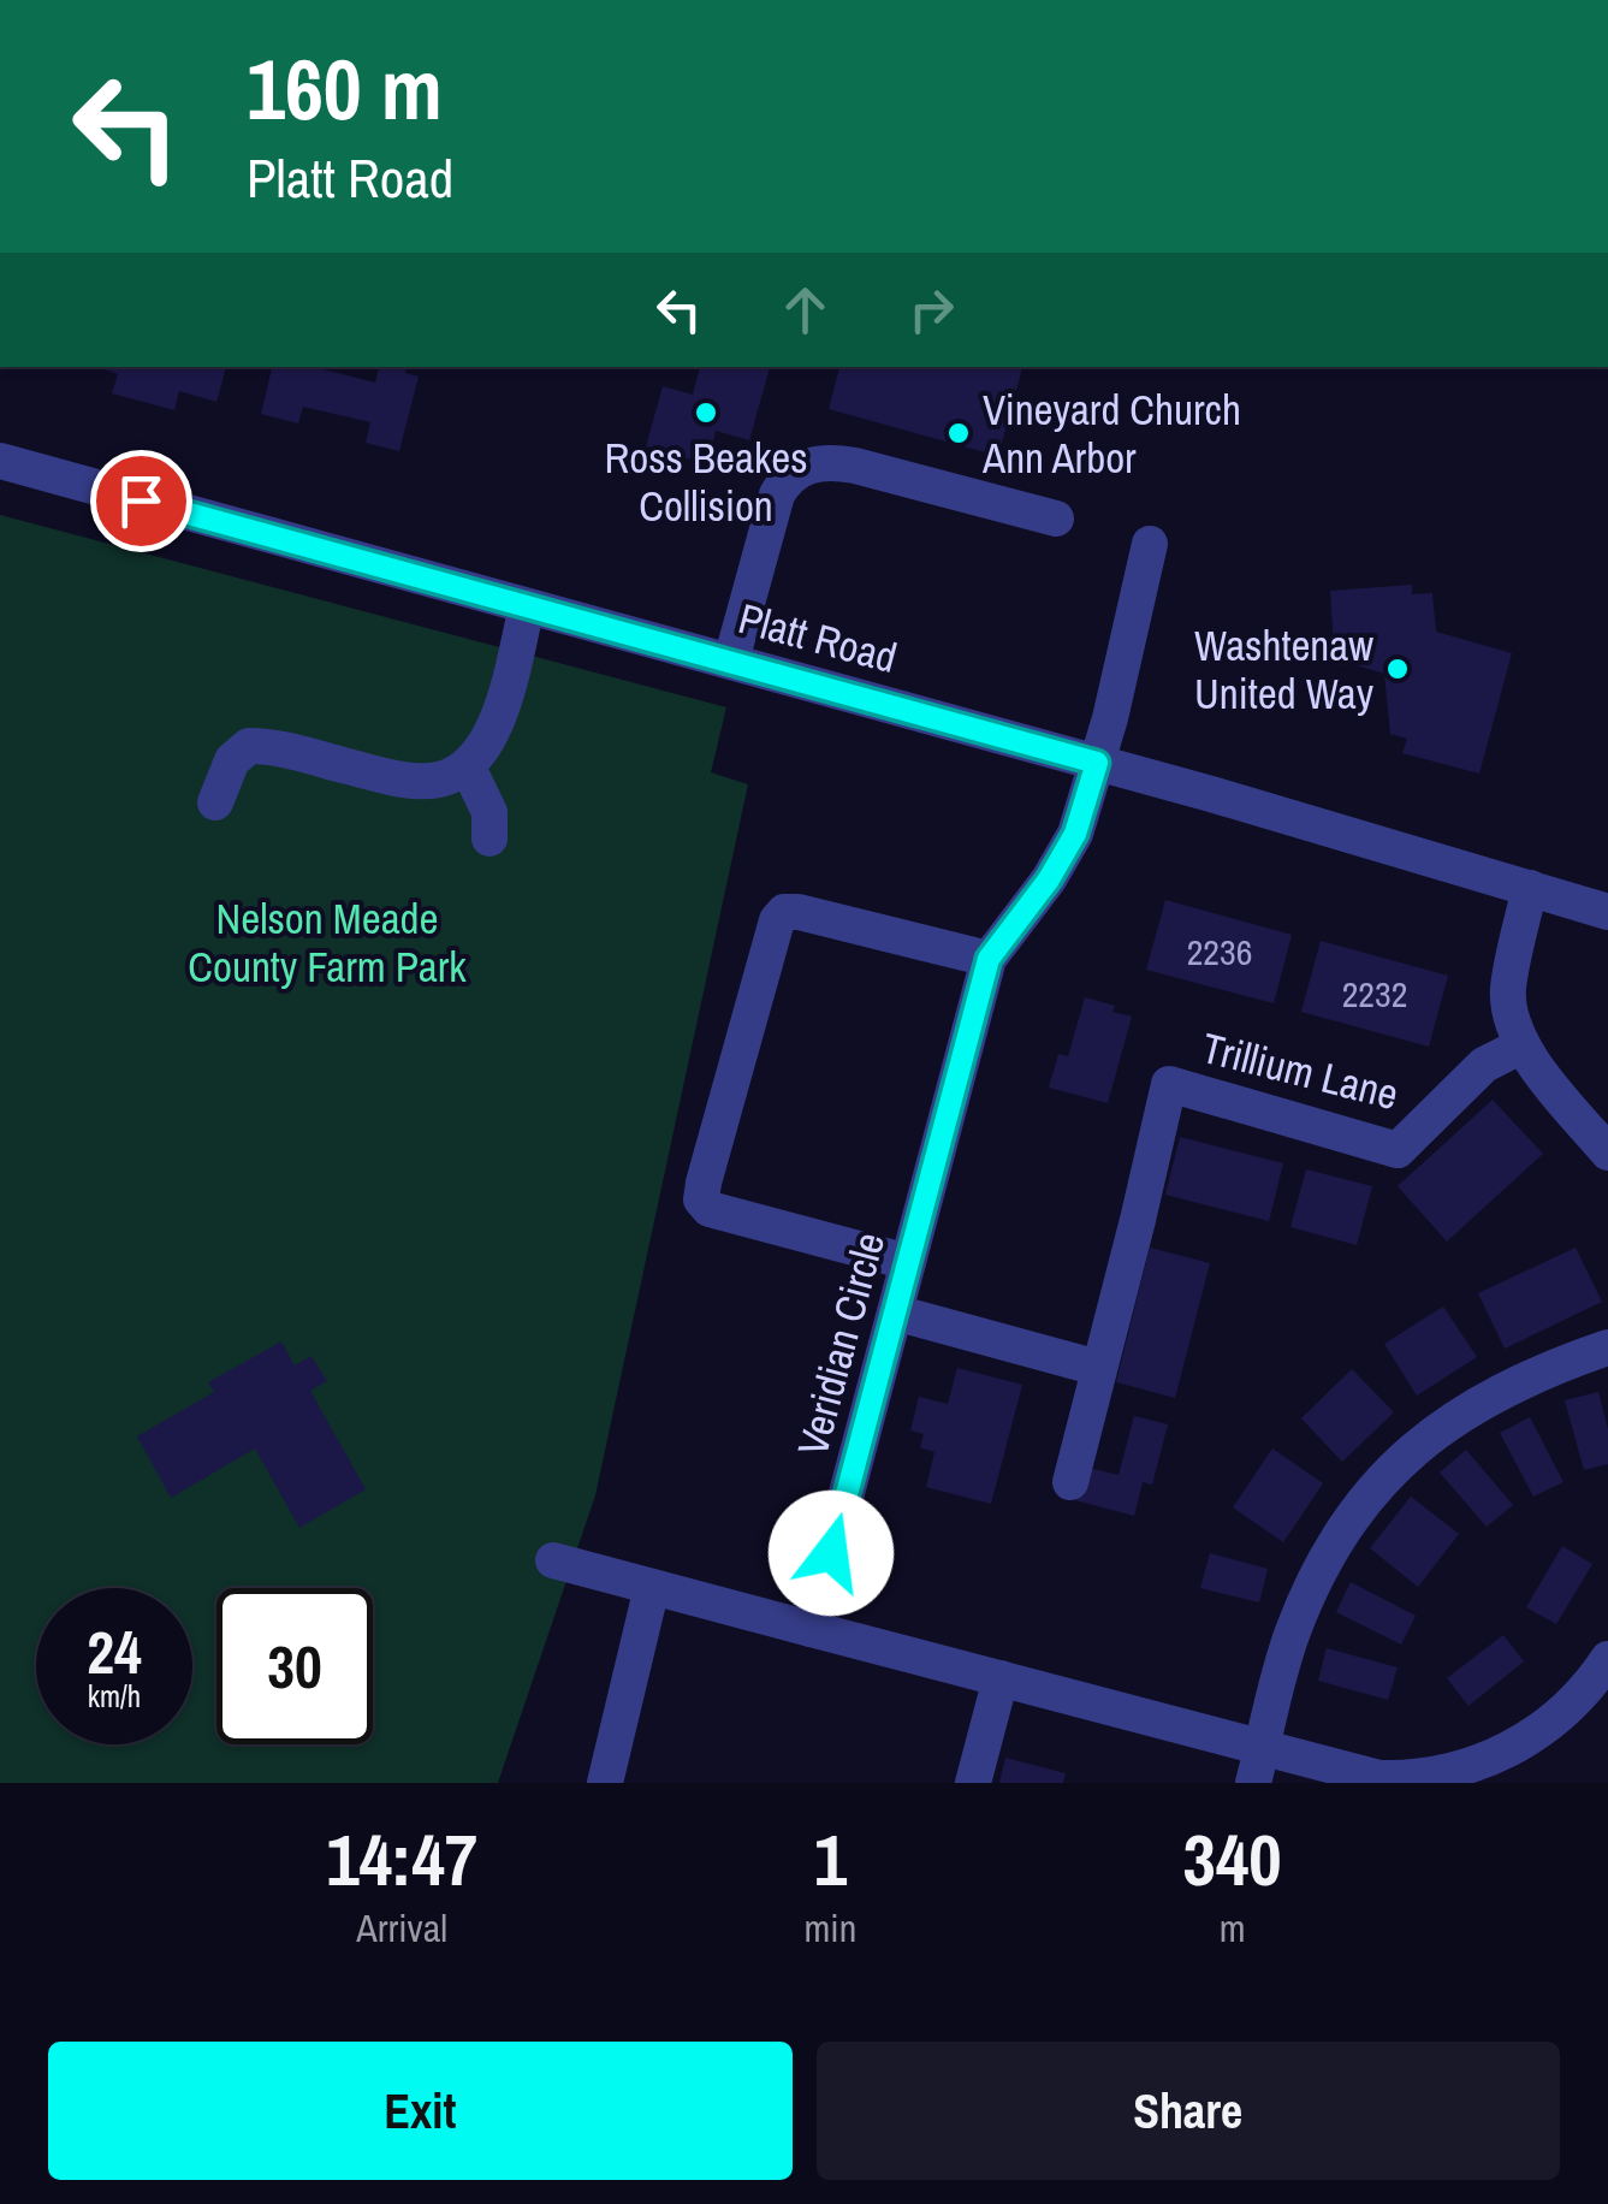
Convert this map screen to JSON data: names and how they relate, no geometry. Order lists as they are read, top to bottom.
{
  "streets": {
    "street": ["Platt Road", "Trillium Lane", "Veridian Circle"]
  },
  "crossings": [
    ["Platt Road", "Veridian Circle"]
  ],
  "parks": ["Nelson Meade County Farm Park"],
  "places": ["Ross Beakes Collision", "Vineyard Church Ann Arbor", "Washtenaw United Way"],
  "house_numbers": ["2236", "2232"],
  "page": {
    "turn": ["160 m", "Platt Road"],
    "speed": "24 km/h",
    "limit": "30",
    "eta": [
      "14:47",
      "Arrival",
      "1",
      "min",
      "340",
      "m"
    ],
    "buttons": ["Exit", "Share"]
  }
}
